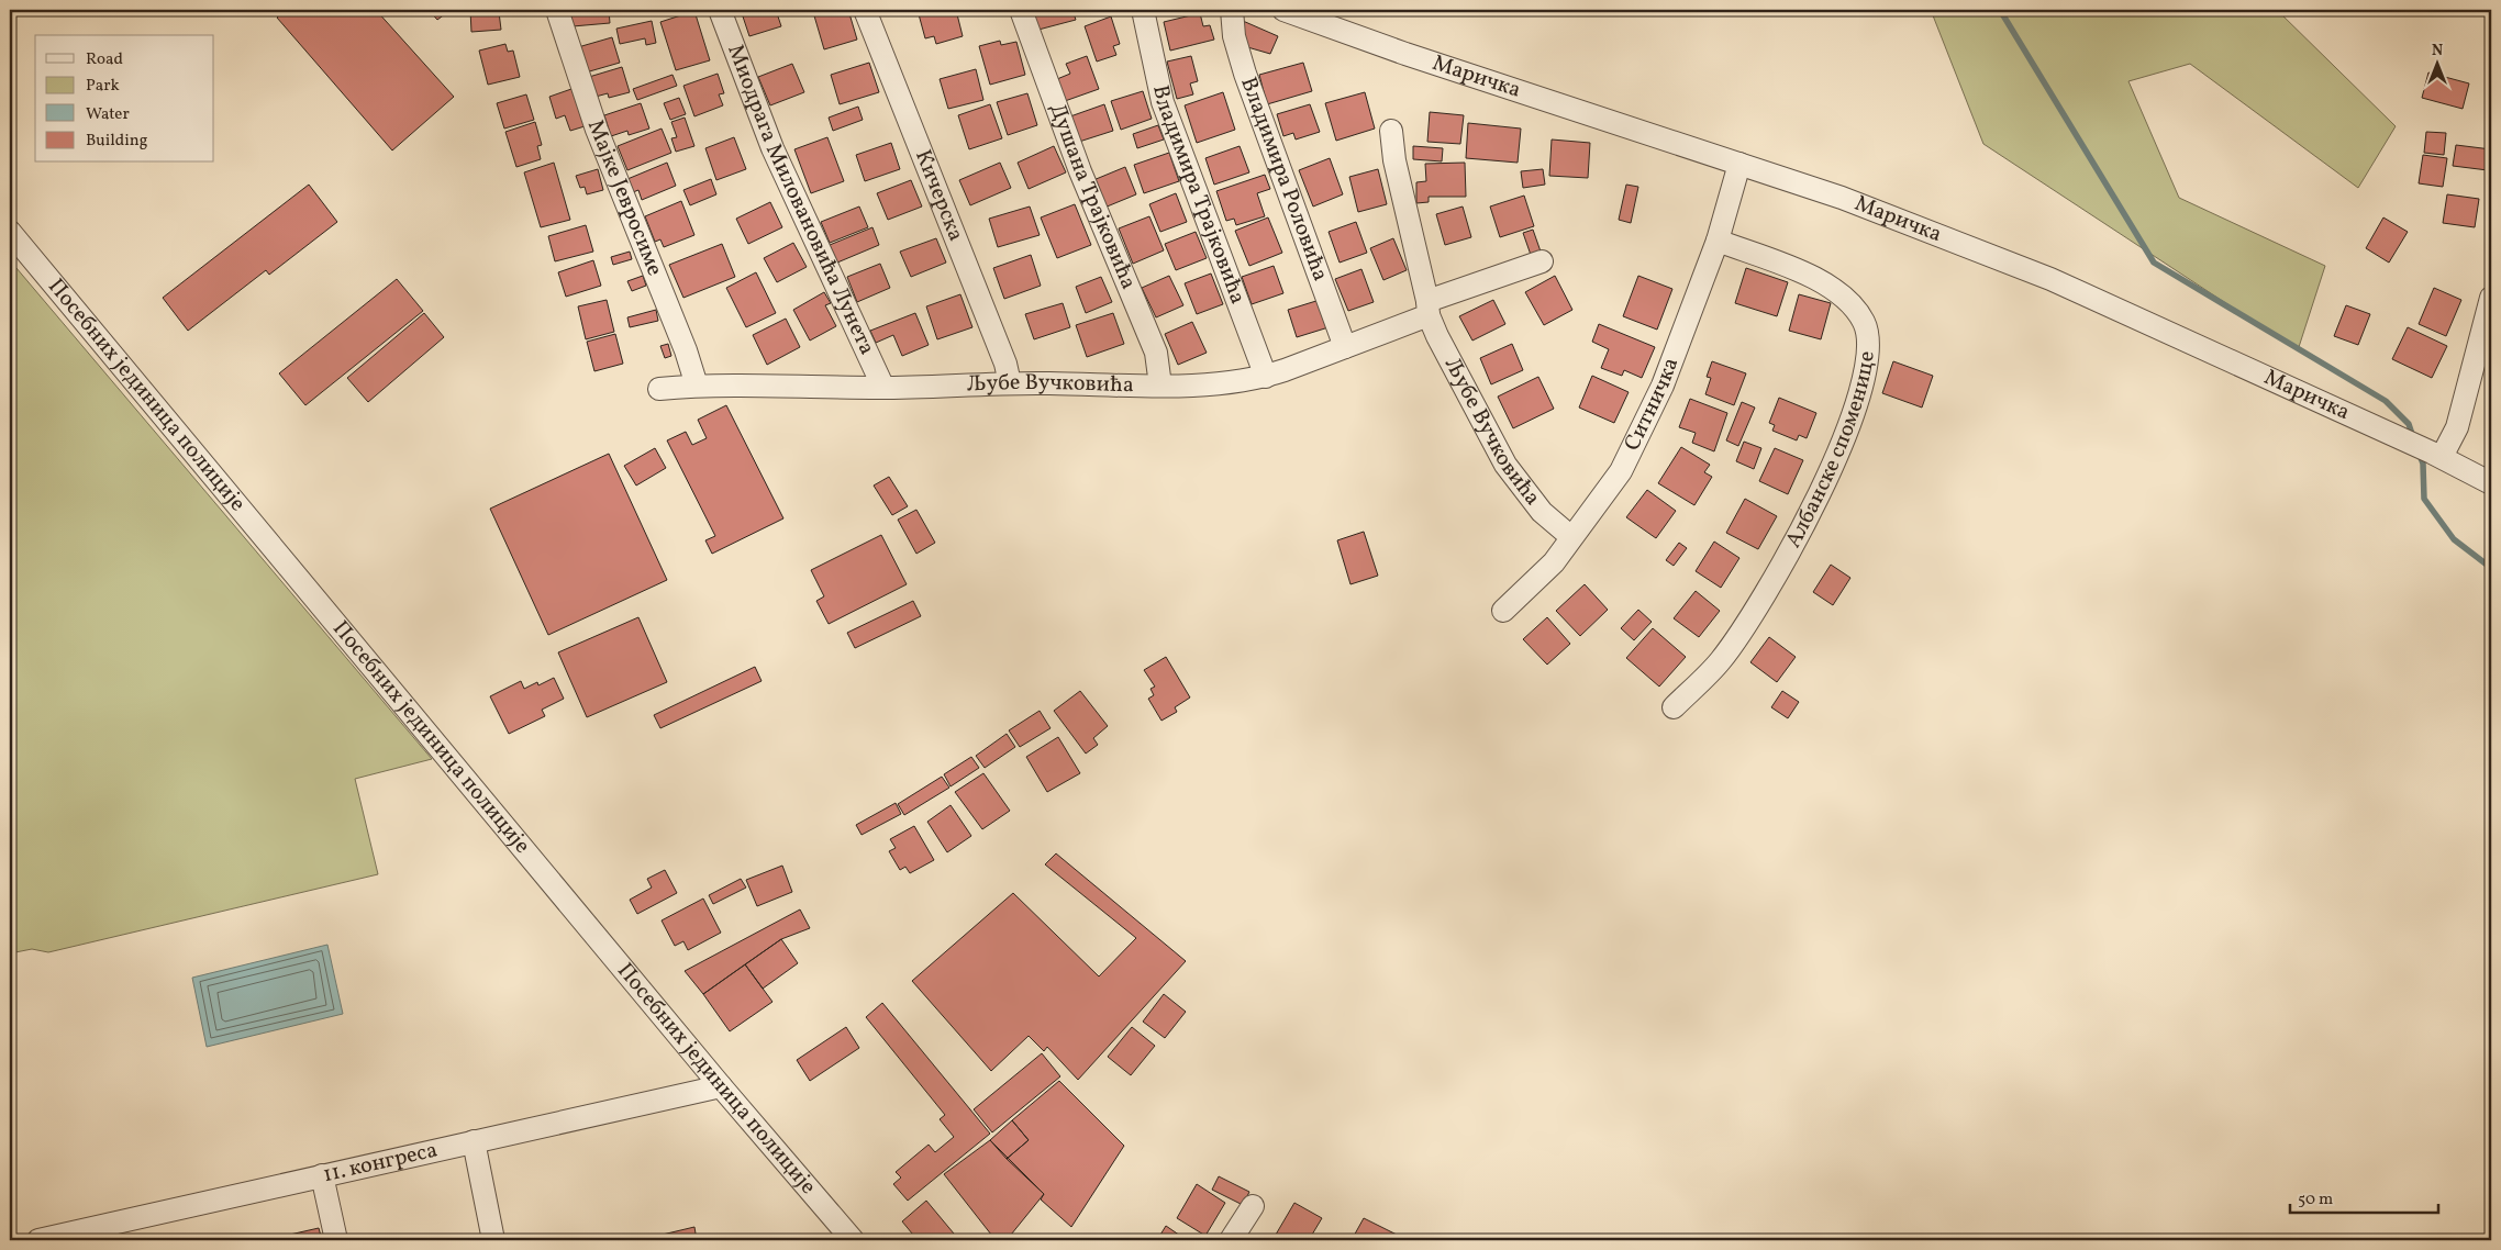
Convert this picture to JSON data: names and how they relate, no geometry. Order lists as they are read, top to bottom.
{
  "streets": {
    "street": [
      "Маричка",
      "Владимира Роловића",
      "Владимира Трајковића",
      "Кичерска",
      "Душана Трајковића",
      "Мајке Јевросиме",
      "Миодрага Миловановића Лунета",
      "Љубе Вучковића",
      "Посебних јединица полиције",
      "Ситничка",
      "Албанске споменице",
      "11. конгреса"
    ]
  },
  "crossings": [
    ["Маричка", "Ситничка"],
    ["Владимира Роловића", "Љубе Вучковића"],
    ["Владимира Трајковића", "Љубе Вучковића"],
    ["Кичерска", "Љубе Вучковића"],
    ["Душана Трајковића", "Љубе Вучковића"],
    ["Мајке Јевросиме", "Љубе Вучковића"],
    ["Миодрага Миловановића Лунета", "Љубе Вучковића"],
    ["Љубе Вучковића", "Ситничка"],
    ["Посебних јединица полиције", "11. конгреса"],
    ["Ситничка", "Албанске споменице"]
  ],
  "legend": [
    "Road",
    "Park",
    "Water",
    "Building"
  ],
  "scale_bar": "50 m",
  "north": "top"
}
